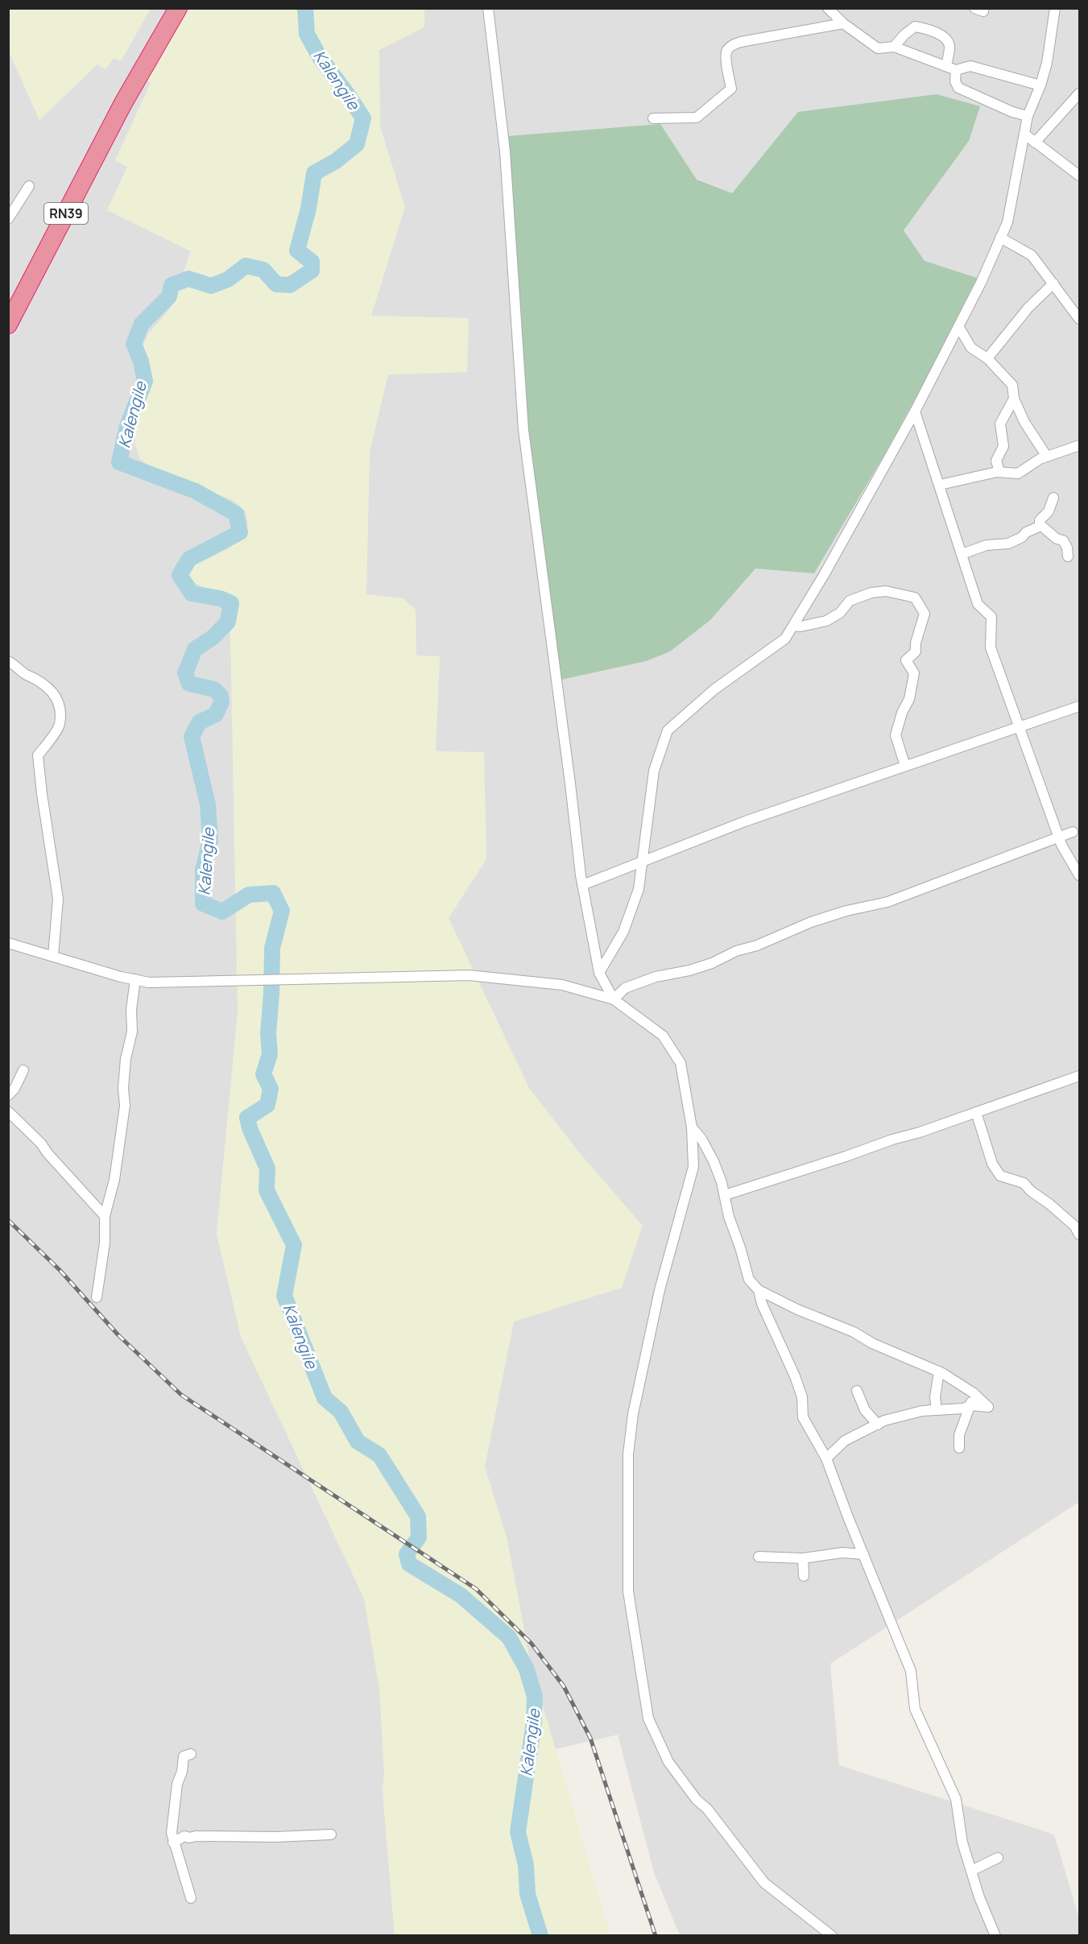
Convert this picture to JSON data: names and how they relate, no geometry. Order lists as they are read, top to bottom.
{
  "streets": {
    "highway": ["RN39"]
  },
  "water": ["Kalengile"]
}
